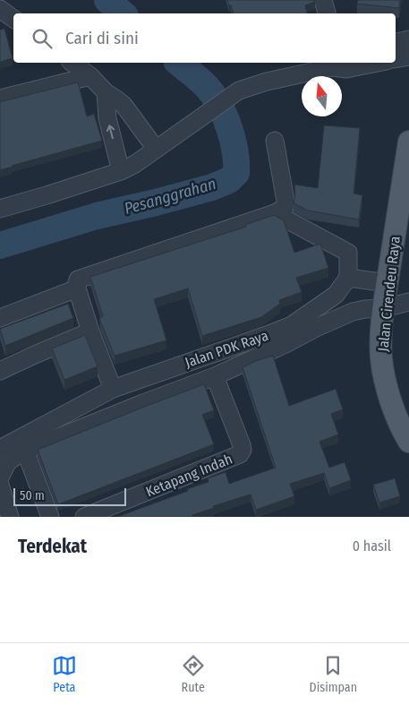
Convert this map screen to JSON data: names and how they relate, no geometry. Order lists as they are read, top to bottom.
{
  "streets": {
    "main road": ["Jalan Cirendeu Raya"],
    "street": ["Jalan PDK Raya", "Ketapang Indah"]
  },
  "water": ["Pesanggrahan"],
  "scale_bar": "50 m",
  "north": "top",
  "page": {
    "search": "Cari di sini",
    "scale": "50 m",
    "heading": ["Terdekat", "0 hasil"],
    "nav": ["Peta", "Rute", "Disimpan"]
  }
}
